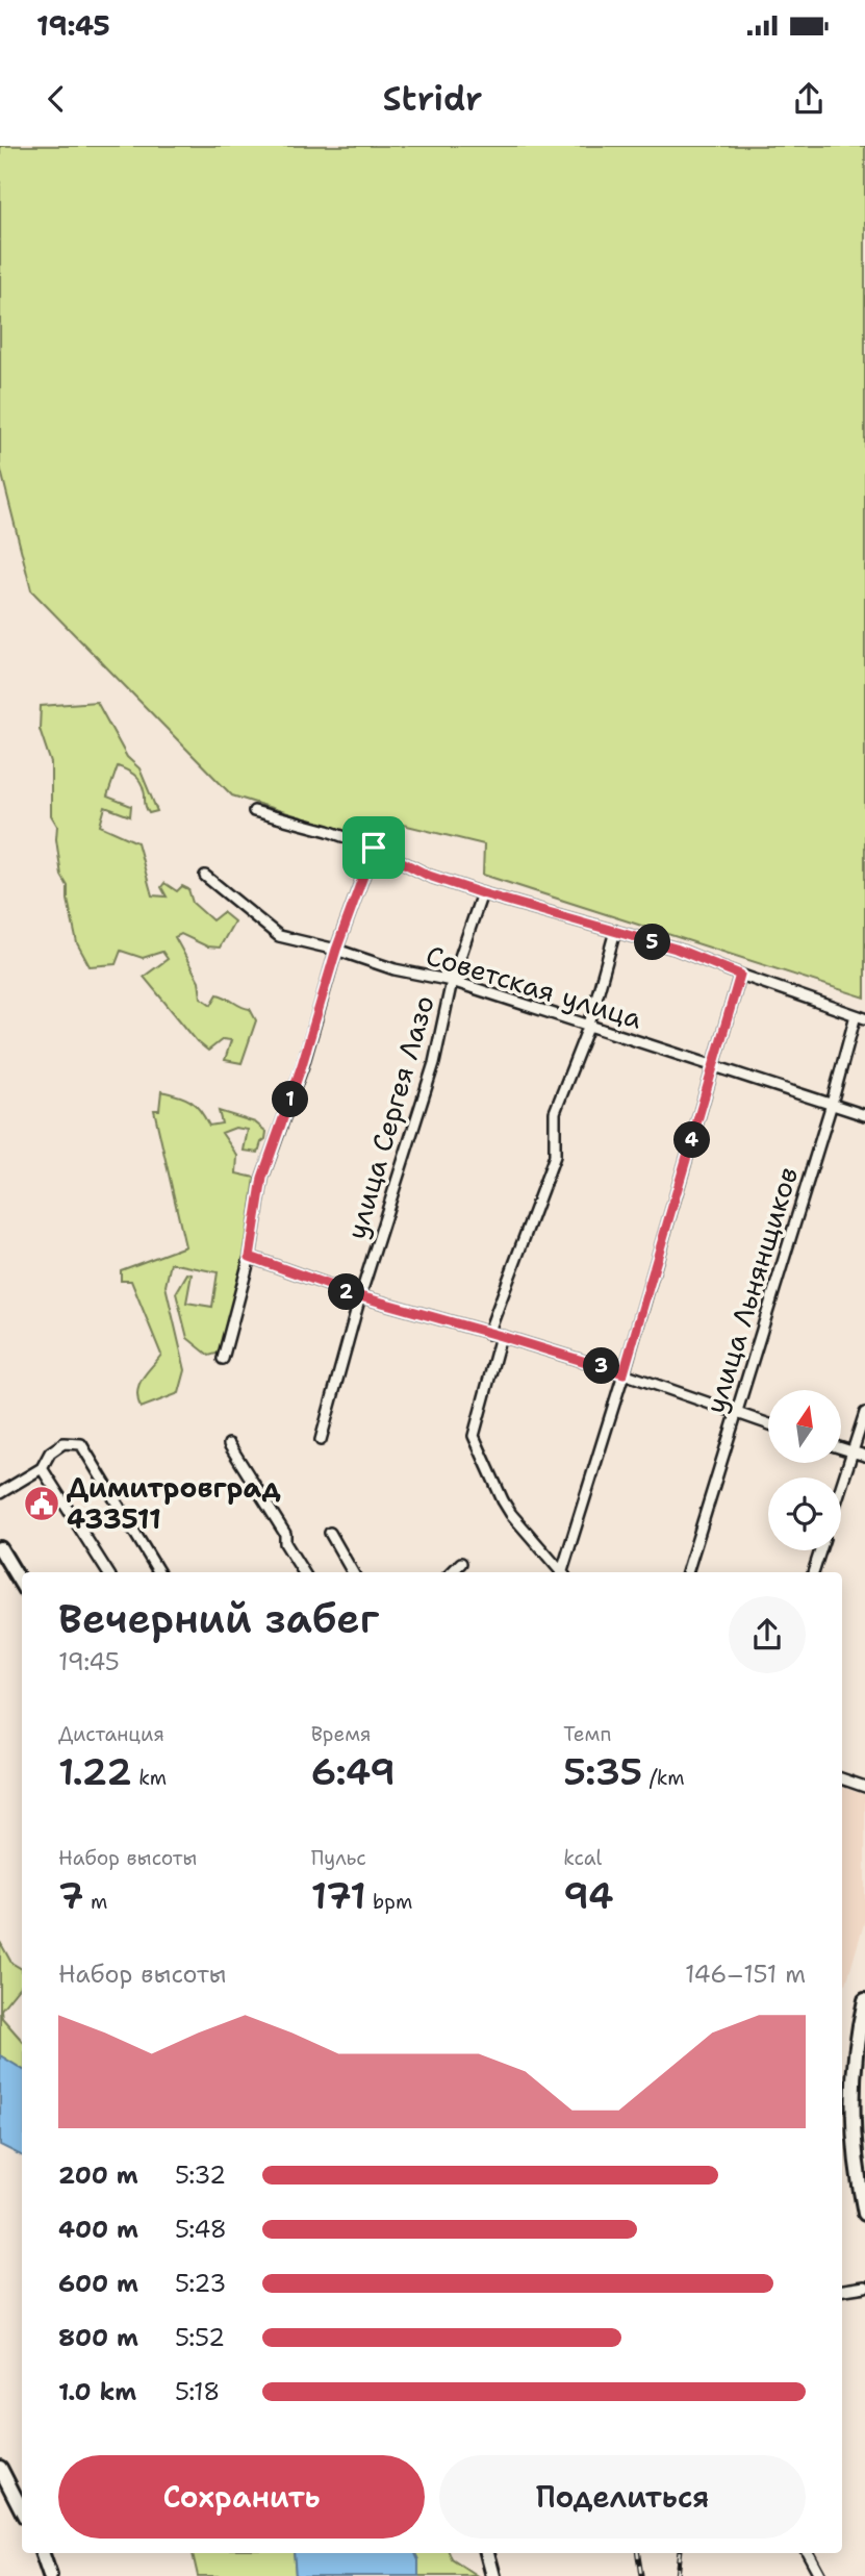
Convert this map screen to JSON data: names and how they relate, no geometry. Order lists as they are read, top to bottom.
{
  "streets": {
    "street": ["Советская улица", "улица Сергея Лазо", "улица Льнянщиков"]
  },
  "crossings": [
    ["Советская улица", "улица Сергея Лазо"],
    ["Советская улица", "улица Льнянщиков"]
  ],
  "places": {
    "public building": ["Димитровград 433511"]
  },
  "north": "top",
  "page": {
    "status": "19:45",
    "header": "Stridr",
    "pins": [
      "5",
      "1",
      "4",
      "2",
      "3"
    ],
    "heading": ["Вечерний забег", "19:45"],
    "stats": [
      ["Дистанция", "1.22 km"],
      ["Время", "6:49"],
      ["Темп", "5:35 /km"],
      ["Набор высоты", "7 m"],
      ["Пульс", "171 bpm"],
      ["kcal", "94"]
    ],
    "chart": ["Набор высоты", "146–151 m"],
    "list": [
      {
        "name": "200 m",
        "note": "5:32"
      },
      {
        "name": "400 m",
        "note": "5:48"
      },
      {
        "name": "600 m",
        "note": "5:23"
      },
      {
        "name": "800 m",
        "note": "5:52"
      },
      {
        "name": "1.0 km",
        "note": "5:18"
      }
    ],
    "buttons": ["Сохранить", "Поделиться"]
  }
}
